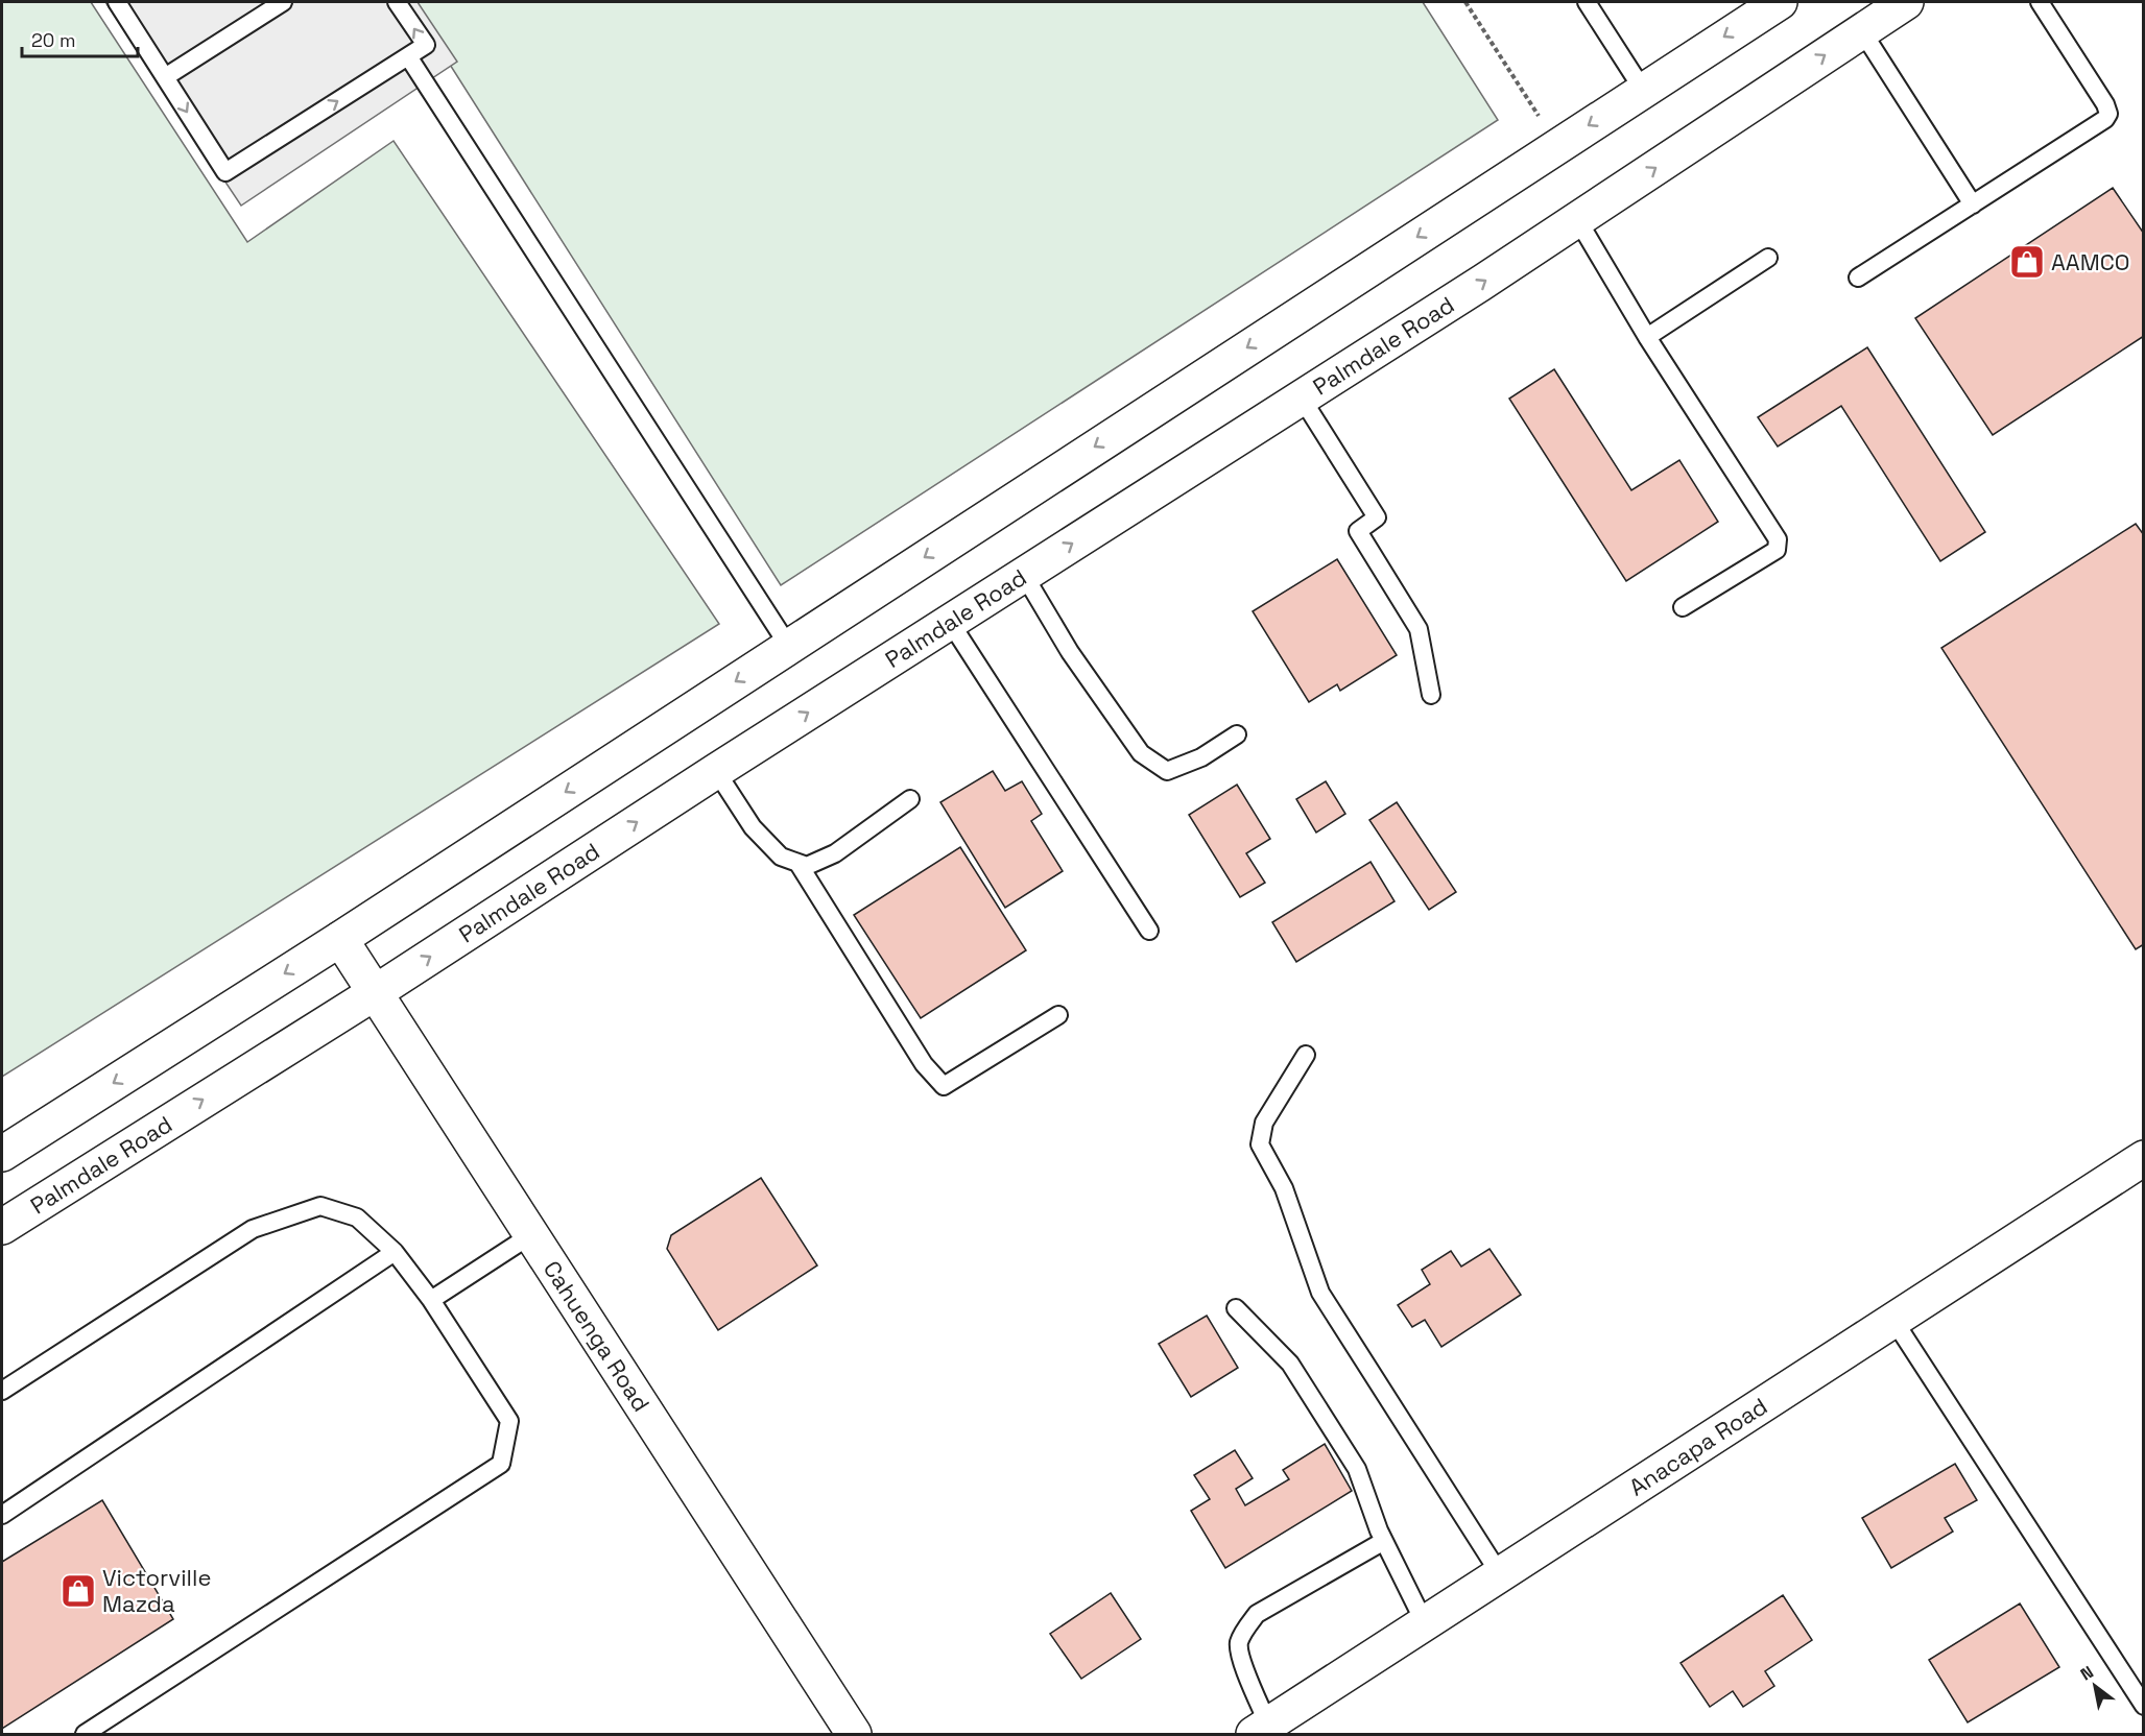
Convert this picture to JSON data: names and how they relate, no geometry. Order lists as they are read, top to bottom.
{
  "streets": {
    "main road": ["Palmdale Road", "Cahuenga Road", "Anacapa Road"]
  },
  "crossings": [
    ["Palmdale Road", "Cahuenga Road"]
  ],
  "places": {
    "shop": ["AAMCO", "Victorville Mazda"]
  },
  "scale_bar": "20 m",
  "north": "top left"
}
